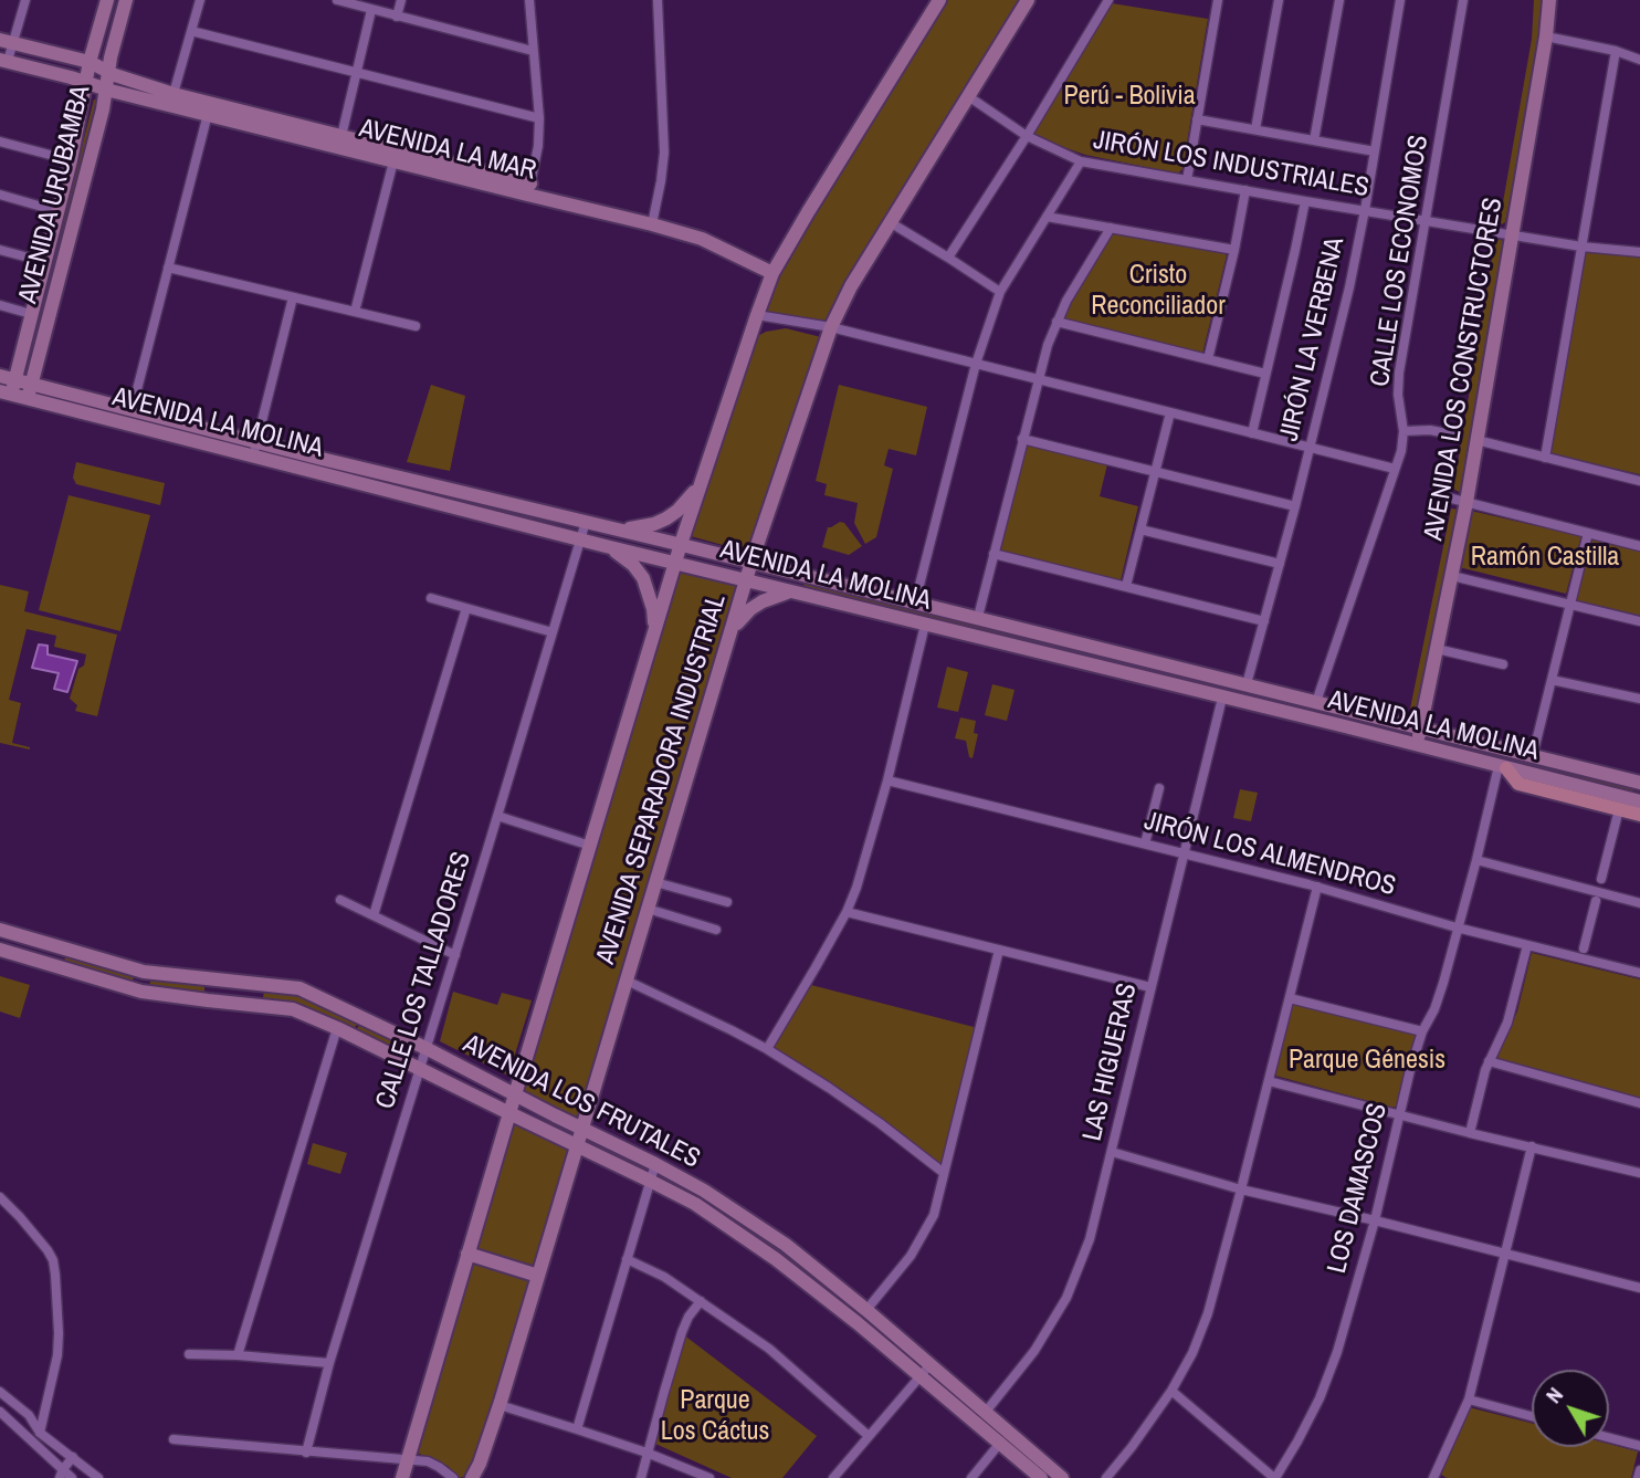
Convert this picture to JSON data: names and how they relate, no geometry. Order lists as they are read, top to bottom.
{
  "streets": {
    "main road": [
      "AVENIDA LA MAR",
      "AVENIDA URUBAMBA",
      "AVENIDA LOS CONSTRUCTORES",
      "AVENIDA LA MOLINA",
      "AVENIDA SEPARADORA INDUSTRIAL",
      "AVENIDA LOS FRUTALES"
    ],
    "street": [
      "JIRÓN LOS INDUSTRIALES",
      "CALLE LOS ECONOMOS",
      "JIRÓN LA VERBENA",
      "JIRÓN LOS ALMENDROS",
      "CALLE LOS TALLADORES",
      "LAS HIGUERAS",
      "LOS DAMASCOS"
    ]
  },
  "crossings": [
    ["AVENIDA LA MAR", "AVENIDA URUBAMBA"],
    ["AVENIDA LA MAR", "AVENIDA SEPARADORA INDUSTRIAL"],
    ["JIRÓN LOS INDUSTRIALES", "CALLE LOS ECONOMOS"],
    ["JIRÓN LOS INDUSTRIALES", "JIRÓN LA VERBENA"],
    ["JIRÓN LOS INDUSTRIALES", "AVENIDA LOS CONSTRUCTORES"],
    ["JIRÓN LOS INDUSTRIALES", "AVENIDA SEPARADORA INDUSTRIAL"],
    ["AVENIDA URUBAMBA", "AVENIDA LA MOLINA"],
    ["CALLE LOS ECONOMOS", "AVENIDA LA MOLINA"],
    ["JIRÓN LA VERBENA", "AVENIDA LA MOLINA"],
    ["AVENIDA LOS CONSTRUCTORES", "AVENIDA LA MOLINA"],
    ["AVENIDA LA MOLINA", "AVENIDA SEPARADORA INDUSTRIAL"],
    ["AVENIDA LA MOLINA", "CALLE LOS TALLADORES"],
    ["AVENIDA LA MOLINA", "LAS HIGUERAS"],
    ["AVENIDA LA MOLINA", "LOS DAMASCOS"],
    ["AVENIDA SEPARADORA INDUSTRIAL", "AVENIDA LOS FRUTALES"],
    ["JIRÓN LOS ALMENDROS", "LAS HIGUERAS"],
    ["JIRÓN LOS ALMENDROS", "LOS DAMASCOS"],
    ["CALLE LOS TALLADORES", "AVENIDA LOS FRUTALES"],
    ["LAS HIGUERAS", "AVENIDA LOS FRUTALES"]
  ],
  "parks": [
    "Perú - Bolivia",
    "Cristo Reconciliador",
    "Ramón Castilla",
    "Parque Génesis",
    "Parque Los Cáctus"
  ],
  "north": "top left"
}
